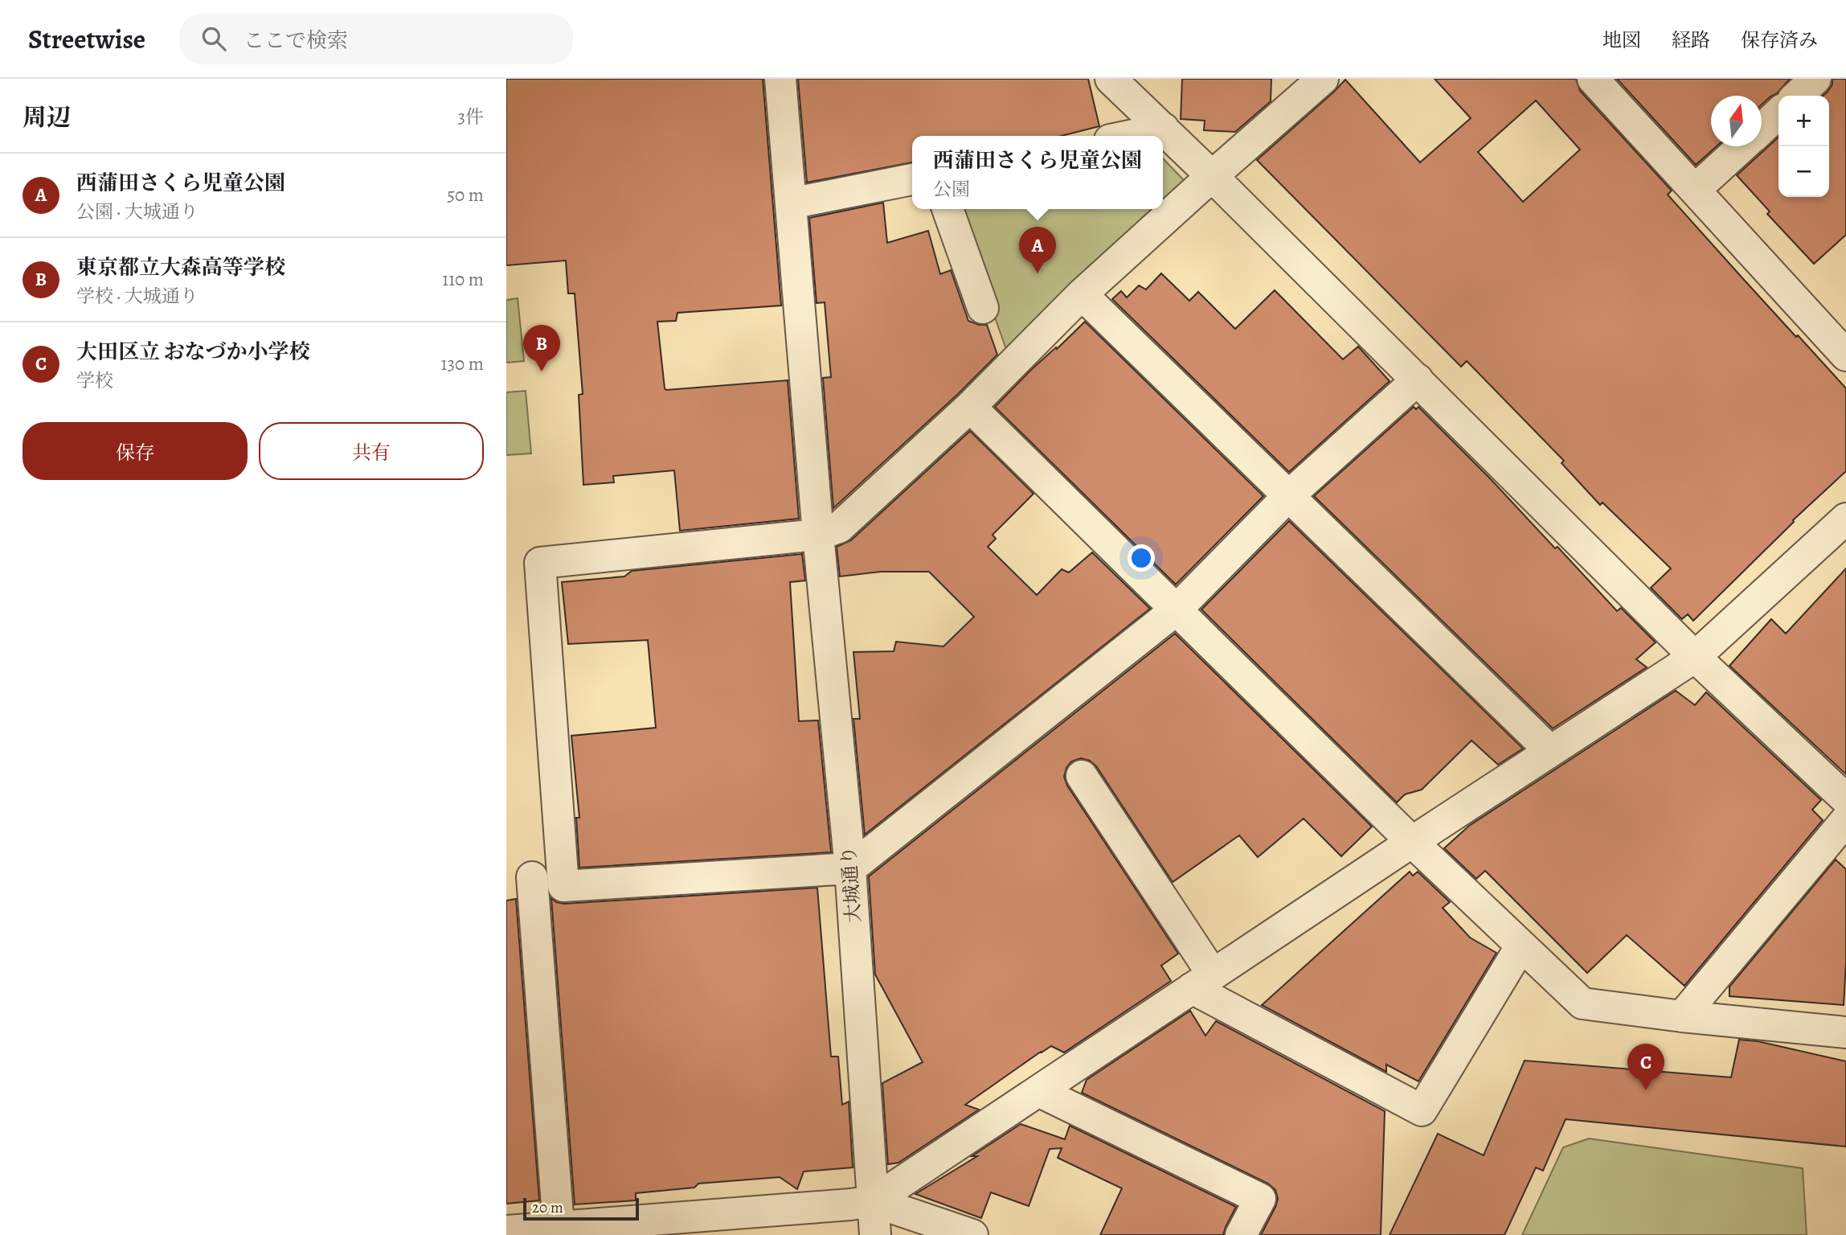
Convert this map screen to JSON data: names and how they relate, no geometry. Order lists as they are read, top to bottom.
{
  "streets": {
    "street": ["大城通り"]
  },
  "scale_bar": "20 m",
  "north": "top",
  "page": {
    "header": "Streetwise",
    "search": "ここで検索",
    "nav": ["地図", "経路", "保存済み"],
    "heading": ["周辺", "3件"],
    "map_buttons": ["+", "−"],
    "popup": ["西蒲田さくら児童公園", "公園"],
    "list": [
      {
        "mark": "A",
        "name": "西蒲田さくら児童公園",
        "note": "公園 · 大城通り",
        "value": "50 m"
      },
      {
        "mark": "B",
        "name": "東京都立大森高等学校",
        "note": "学校 · 大城通り",
        "value": "110 m"
      },
      {
        "mark": "C",
        "name": "大田区立 おなづか小学校",
        "note": "学校",
        "value": "130 m"
      }
    ],
    "pins": ["A", "B", "C"],
    "buttons": ["保存", "共有"],
    "scale": "20 m"
  }
}
